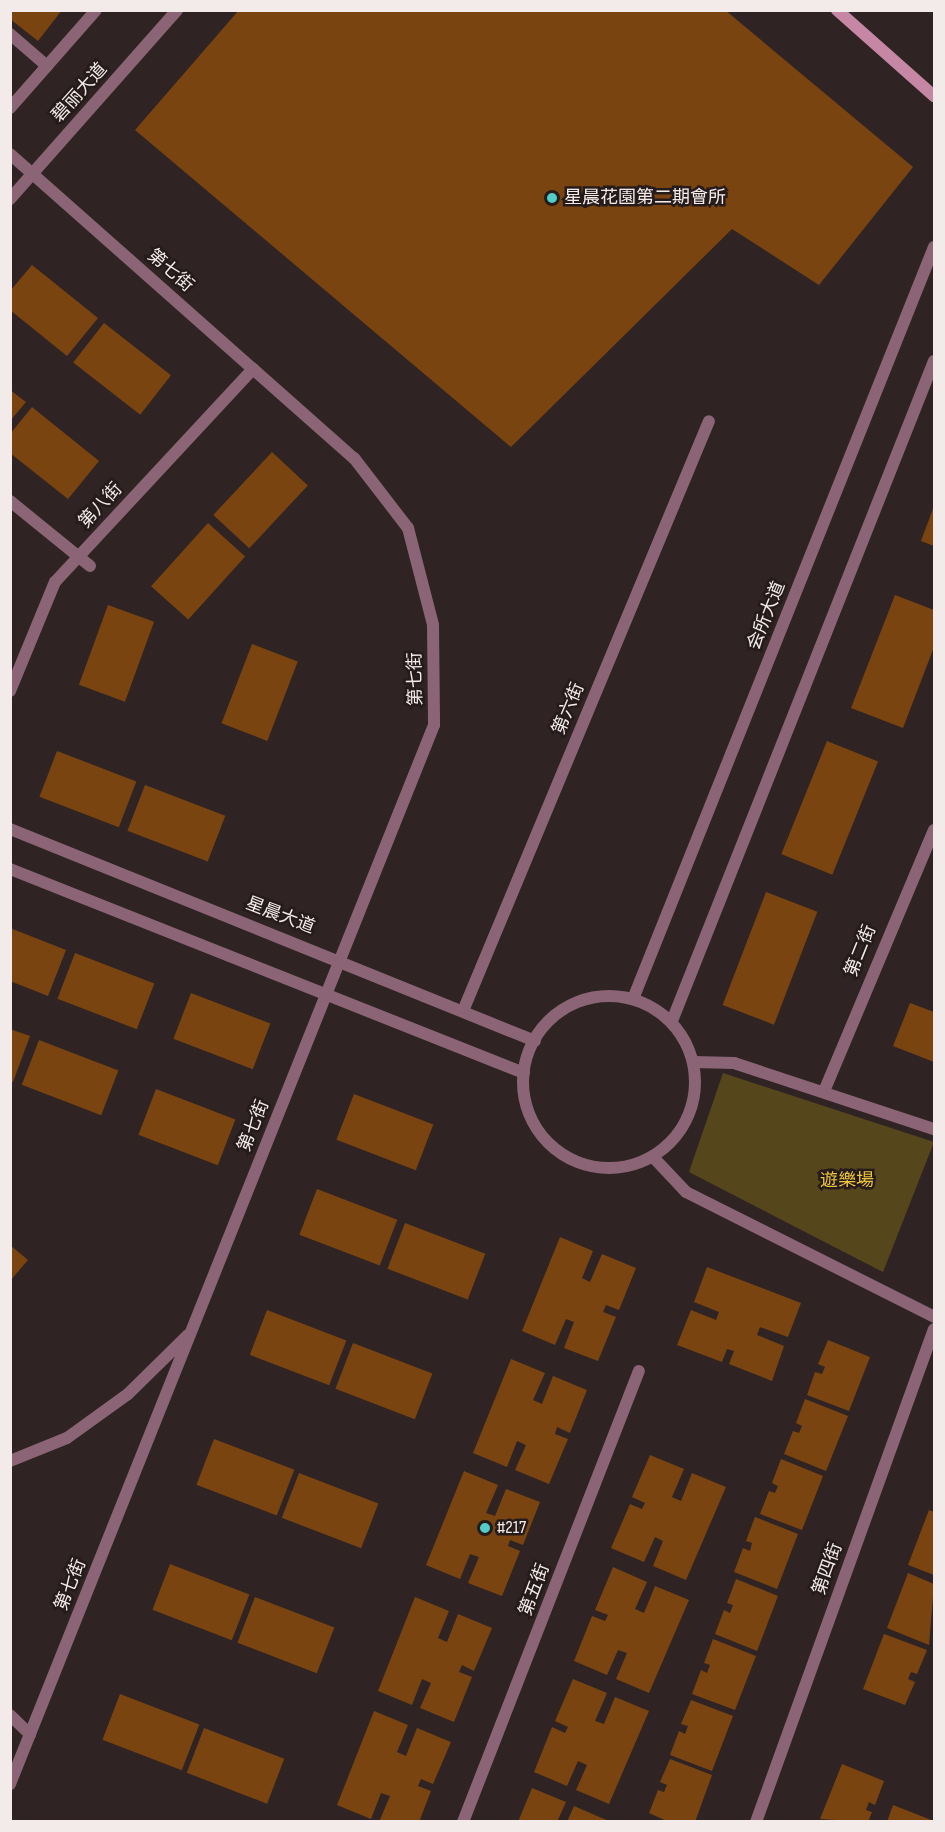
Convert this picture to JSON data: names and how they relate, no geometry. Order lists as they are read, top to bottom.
{
  "streets": {
    "street": [
      "碧丽大道",
      "第七街",
      "第八街",
      "会所大道",
      "第六街",
      "星晨大道",
      "第二街",
      "第四街",
      "第五街"
    ]
  },
  "crossings": [
    ["碧丽大道", "第七街"],
    ["第七街", "第八街"],
    ["第七街", "星晨大道"],
    ["会所大道", "星晨大道"],
    ["第六街", "星晨大道"]
  ],
  "parks": ["遊樂場"],
  "places": ["星晨花園第二期會所", "#217"]
}
